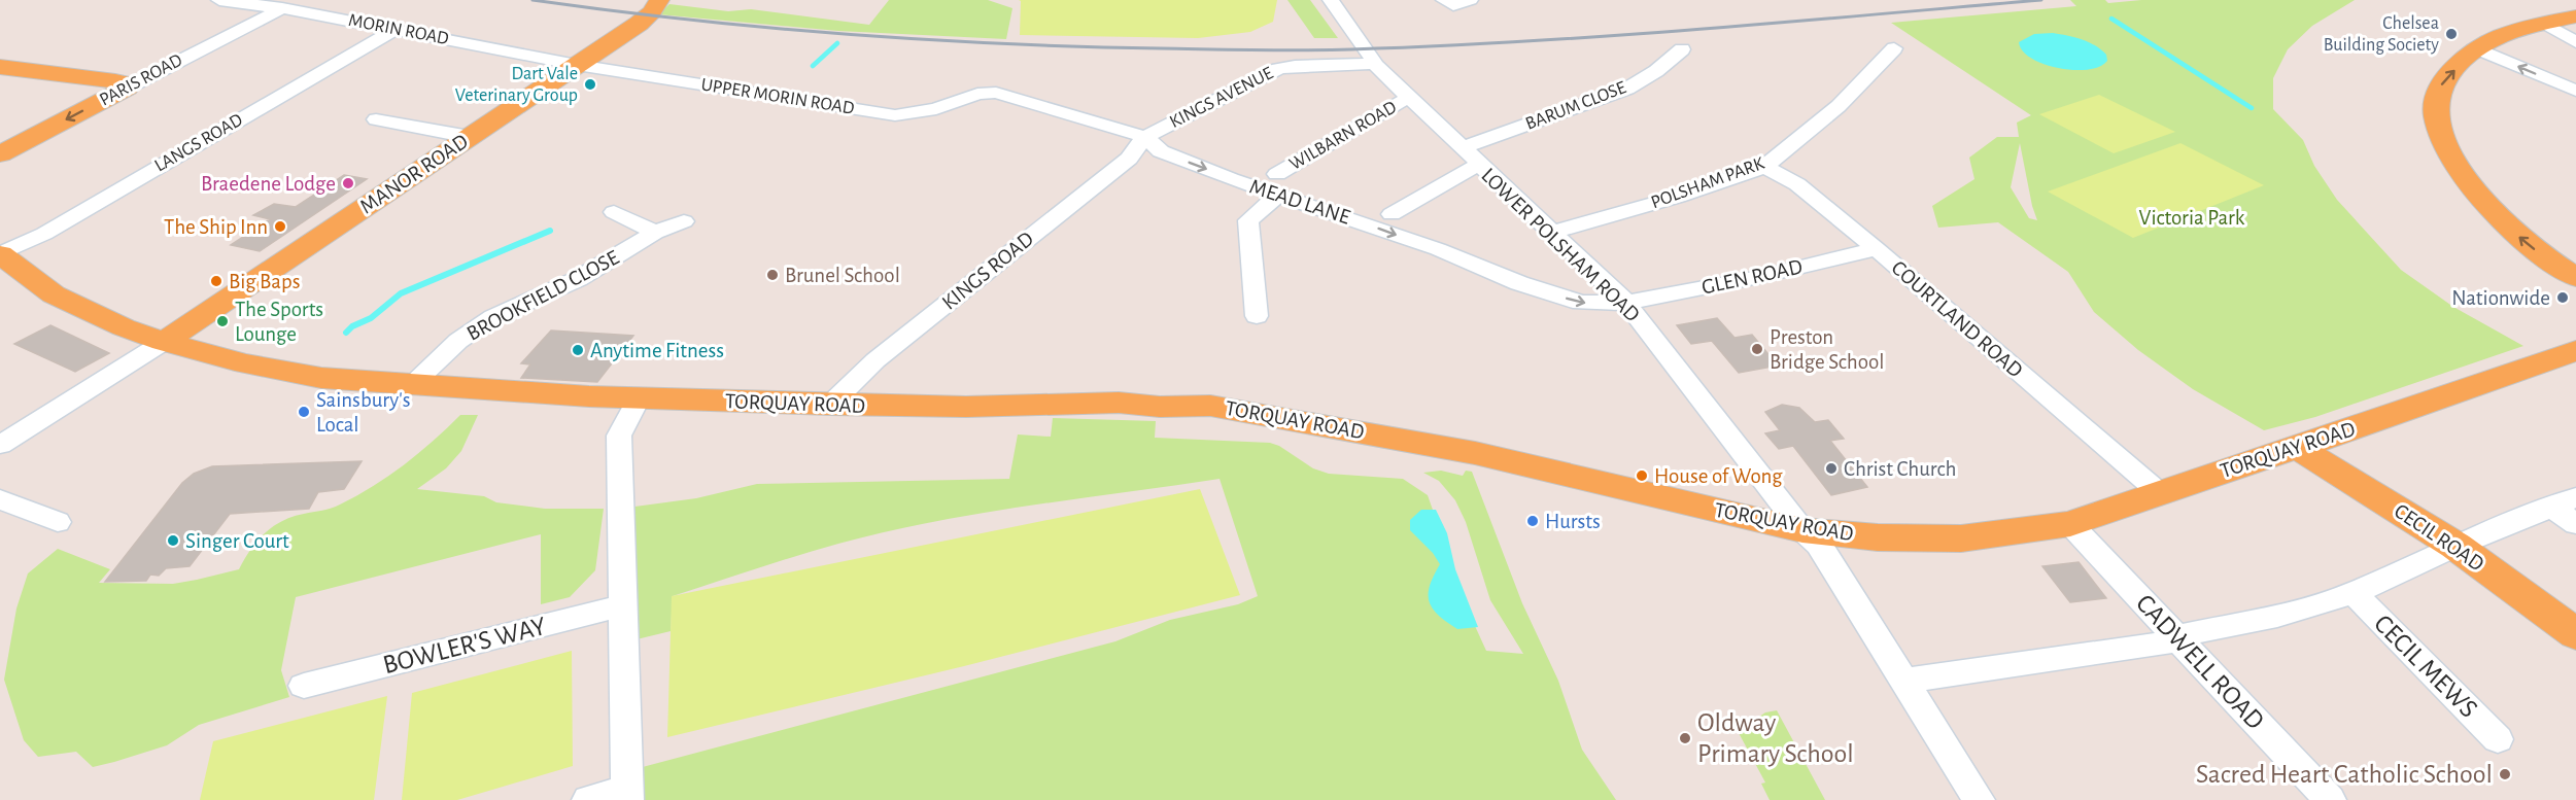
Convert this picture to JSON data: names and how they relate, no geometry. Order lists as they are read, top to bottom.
{
  "streets": {
    "main road": [
      "PARIS ROAD",
      "MANOR ROAD",
      "TORQUAY ROAD",
      "CECIL ROAD"
    ],
    "street": [
      "MORIN ROAD",
      "UPPER MORIN ROAD",
      "KINGS AVENUE",
      "BARUM CLOSE",
      "WILBARN ROAD",
      "LANGS ROAD",
      "POLSHAM PARK",
      "MEAD LANE",
      "LOWER POLSHAM ROAD",
      "KINGS ROAD",
      "GLEN ROAD",
      "BROOKFIELD CLOSE",
      "COURTLAND ROAD",
      "BOWLER'S WAY",
      "CADWELL ROAD",
      "CECIL MEWS"
    ]
  },
  "crossings": [
    ["MORIN ROAD", "PARIS ROAD"],
    ["MORIN ROAD", "UPPER MORIN ROAD"],
    ["MORIN ROAD", "LANGS ROAD"],
    ["MORIN ROAD", "MANOR ROAD"],
    ["UPPER MORIN ROAD", "MANOR ROAD"],
    ["UPPER MORIN ROAD", "MEAD LANE"],
    ["KINGS AVENUE", "MEAD LANE"],
    ["KINGS AVENUE", "LOWER POLSHAM ROAD"],
    ["KINGS AVENUE", "KINGS ROAD"],
    ["BARUM CLOSE", "LOWER POLSHAM ROAD"],
    ["WILBARN ROAD", "MEAD LANE"],
    ["WILBARN ROAD", "LOWER POLSHAM ROAD"],
    ["LANGS ROAD", "TORQUAY ROAD"],
    ["MANOR ROAD", "TORQUAY ROAD"],
    ["POLSHAM PARK", "LOWER POLSHAM ROAD"],
    ["POLSHAM PARK", "COURTLAND ROAD"],
    ["MEAD LANE", "LOWER POLSHAM ROAD"],
    ["MEAD LANE", "KINGS ROAD"],
    ["MEAD LANE", "GLEN ROAD"],
    ["LOWER POLSHAM ROAD", "GLEN ROAD"],
    ["LOWER POLSHAM ROAD", "TORQUAY ROAD"],
    ["KINGS ROAD", "TORQUAY ROAD"],
    ["GLEN ROAD", "COURTLAND ROAD"],
    ["BROOKFIELD CLOSE", "TORQUAY ROAD"],
    ["COURTLAND ROAD", "TORQUAY ROAD"],
    ["TORQUAY ROAD", "CECIL ROAD"],
    ["TORQUAY ROAD", "CADWELL ROAD"]
  ],
  "one_way": ["MEAD LANE"],
  "parks": ["Victoria Park"],
  "places": [
    "Chelsea Building Society",
    "Dart Vale Veterinary Group",
    "Braedene Lodge",
    "The Ship Inn",
    "Brunel School",
    "Big Baps",
    "Nationwide",
    "The Sports Lounge",
    "Preston Bridge School",
    "Anytime Fitness",
    "Sainsbury's Local",
    "Christ Church",
    "House of Wong",
    "Hursts",
    "Singer Court",
    "Oldway Primary School",
    "Sacred Heart Catholic School"
  ]
}
